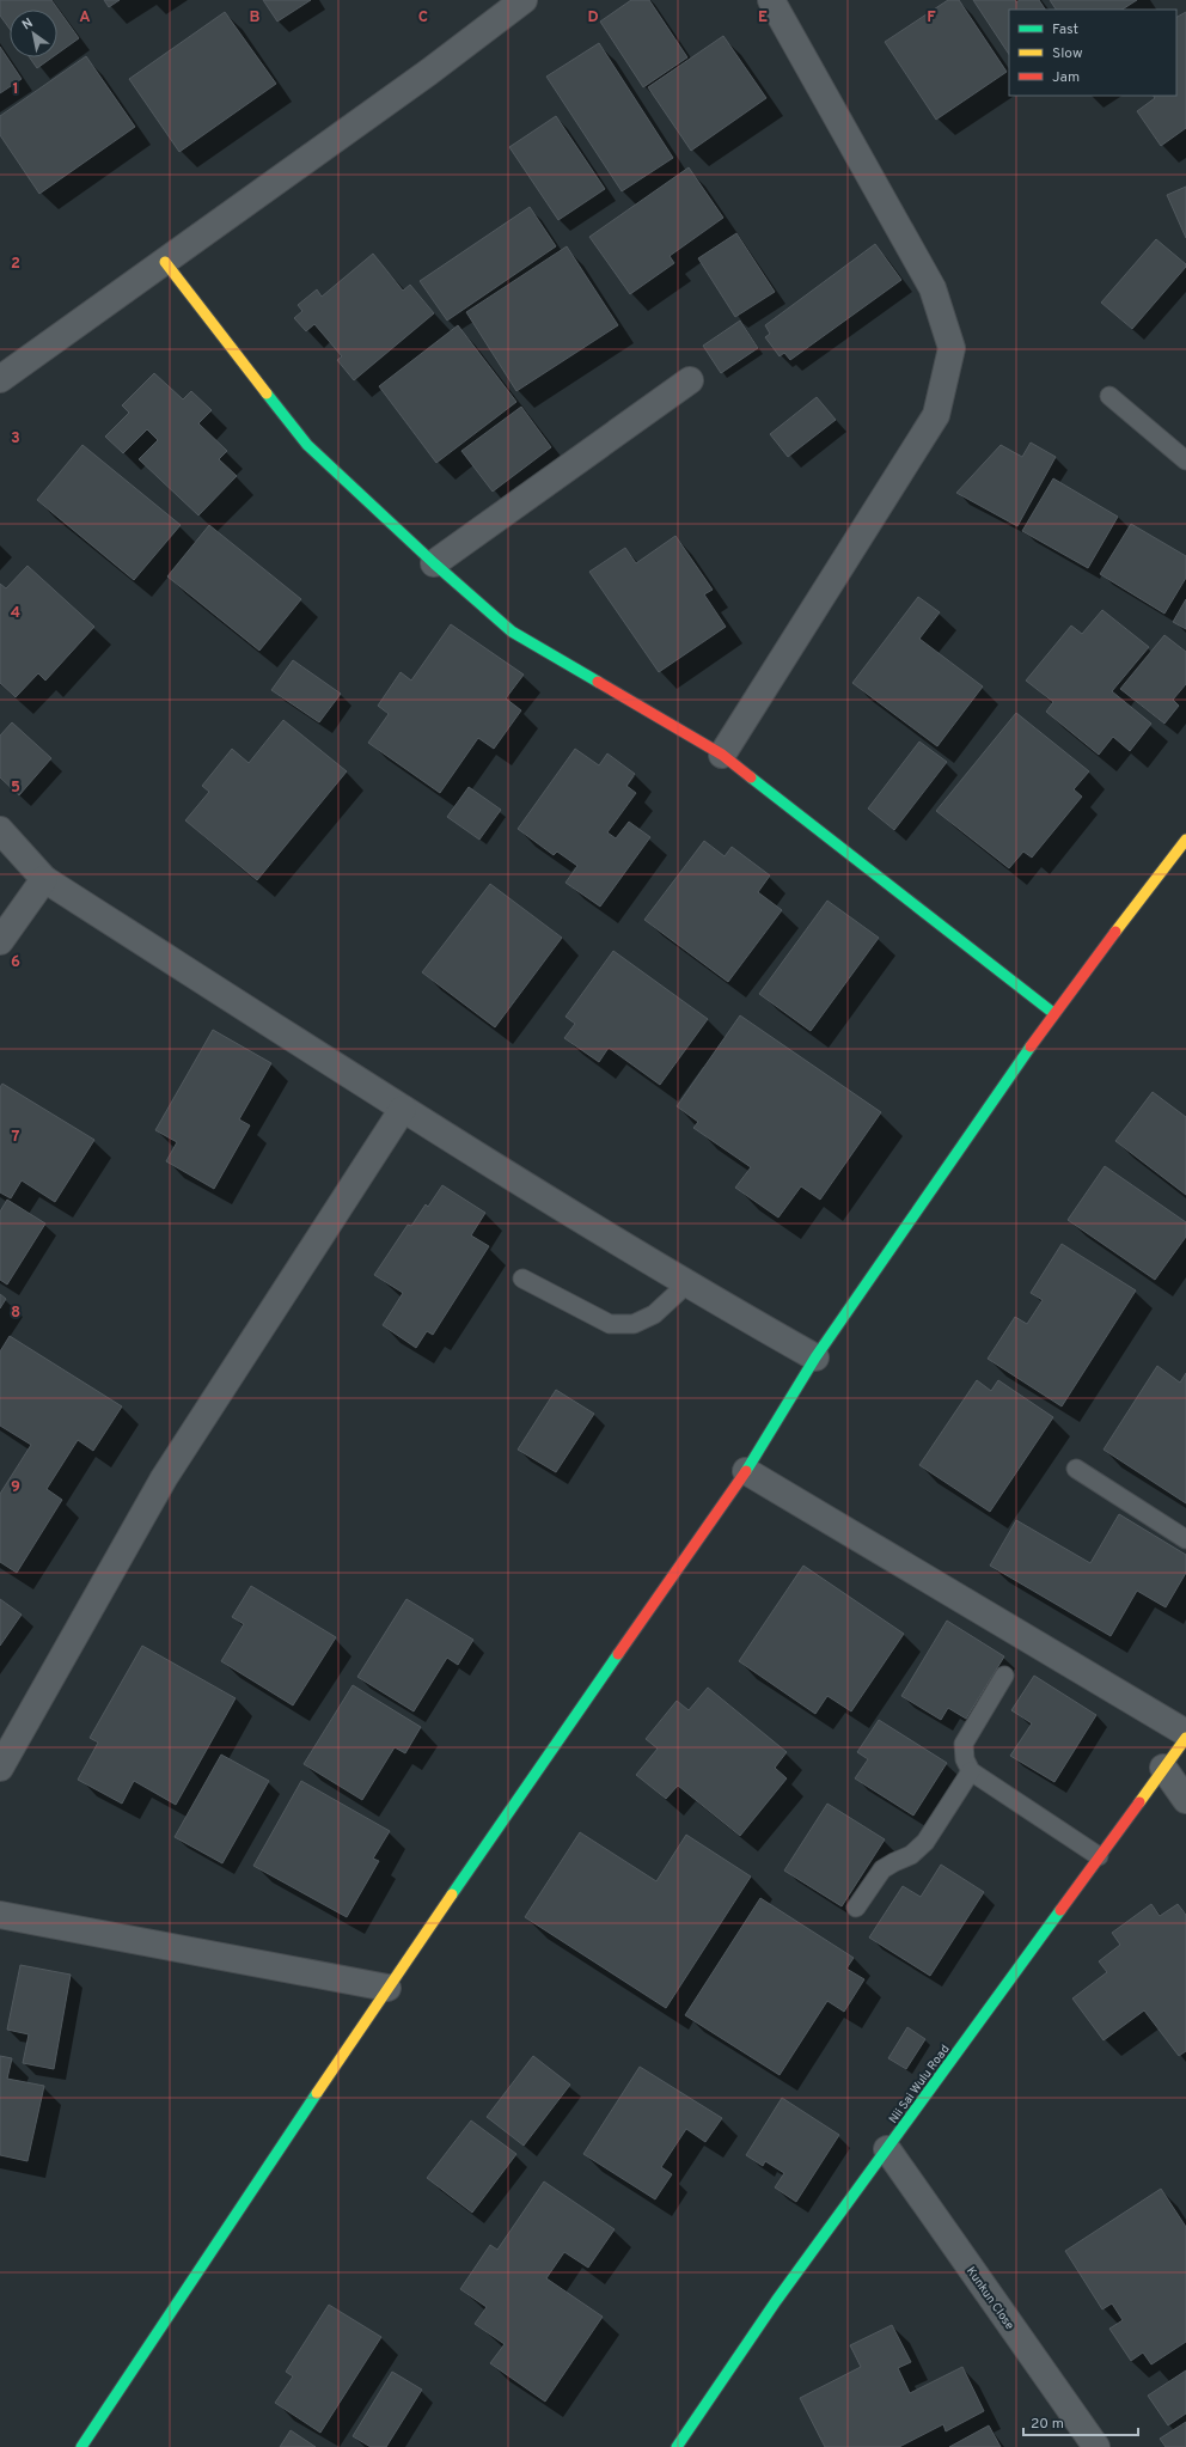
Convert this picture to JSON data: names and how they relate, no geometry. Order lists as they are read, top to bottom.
{
  "streets": {
    "street": ["Nii Sai Wulu Road", "Kunkun Close"]
  },
  "crossings": [
    ["Nii Sai Wulu Road", "Kunkun Close"]
  ],
  "legend": ["Fast", "Slow", "Jam"],
  "scale_bar": "20 m",
  "north": "top left",
  "grid": {
    "columns": [
      "A",
      "B",
      "C",
      "D",
      "E",
      "F"
    ],
    "rows": [
      "1",
      "2",
      "3",
      "4",
      "5",
      "6",
      "7",
      "8",
      "9"
    ]
  }
}
